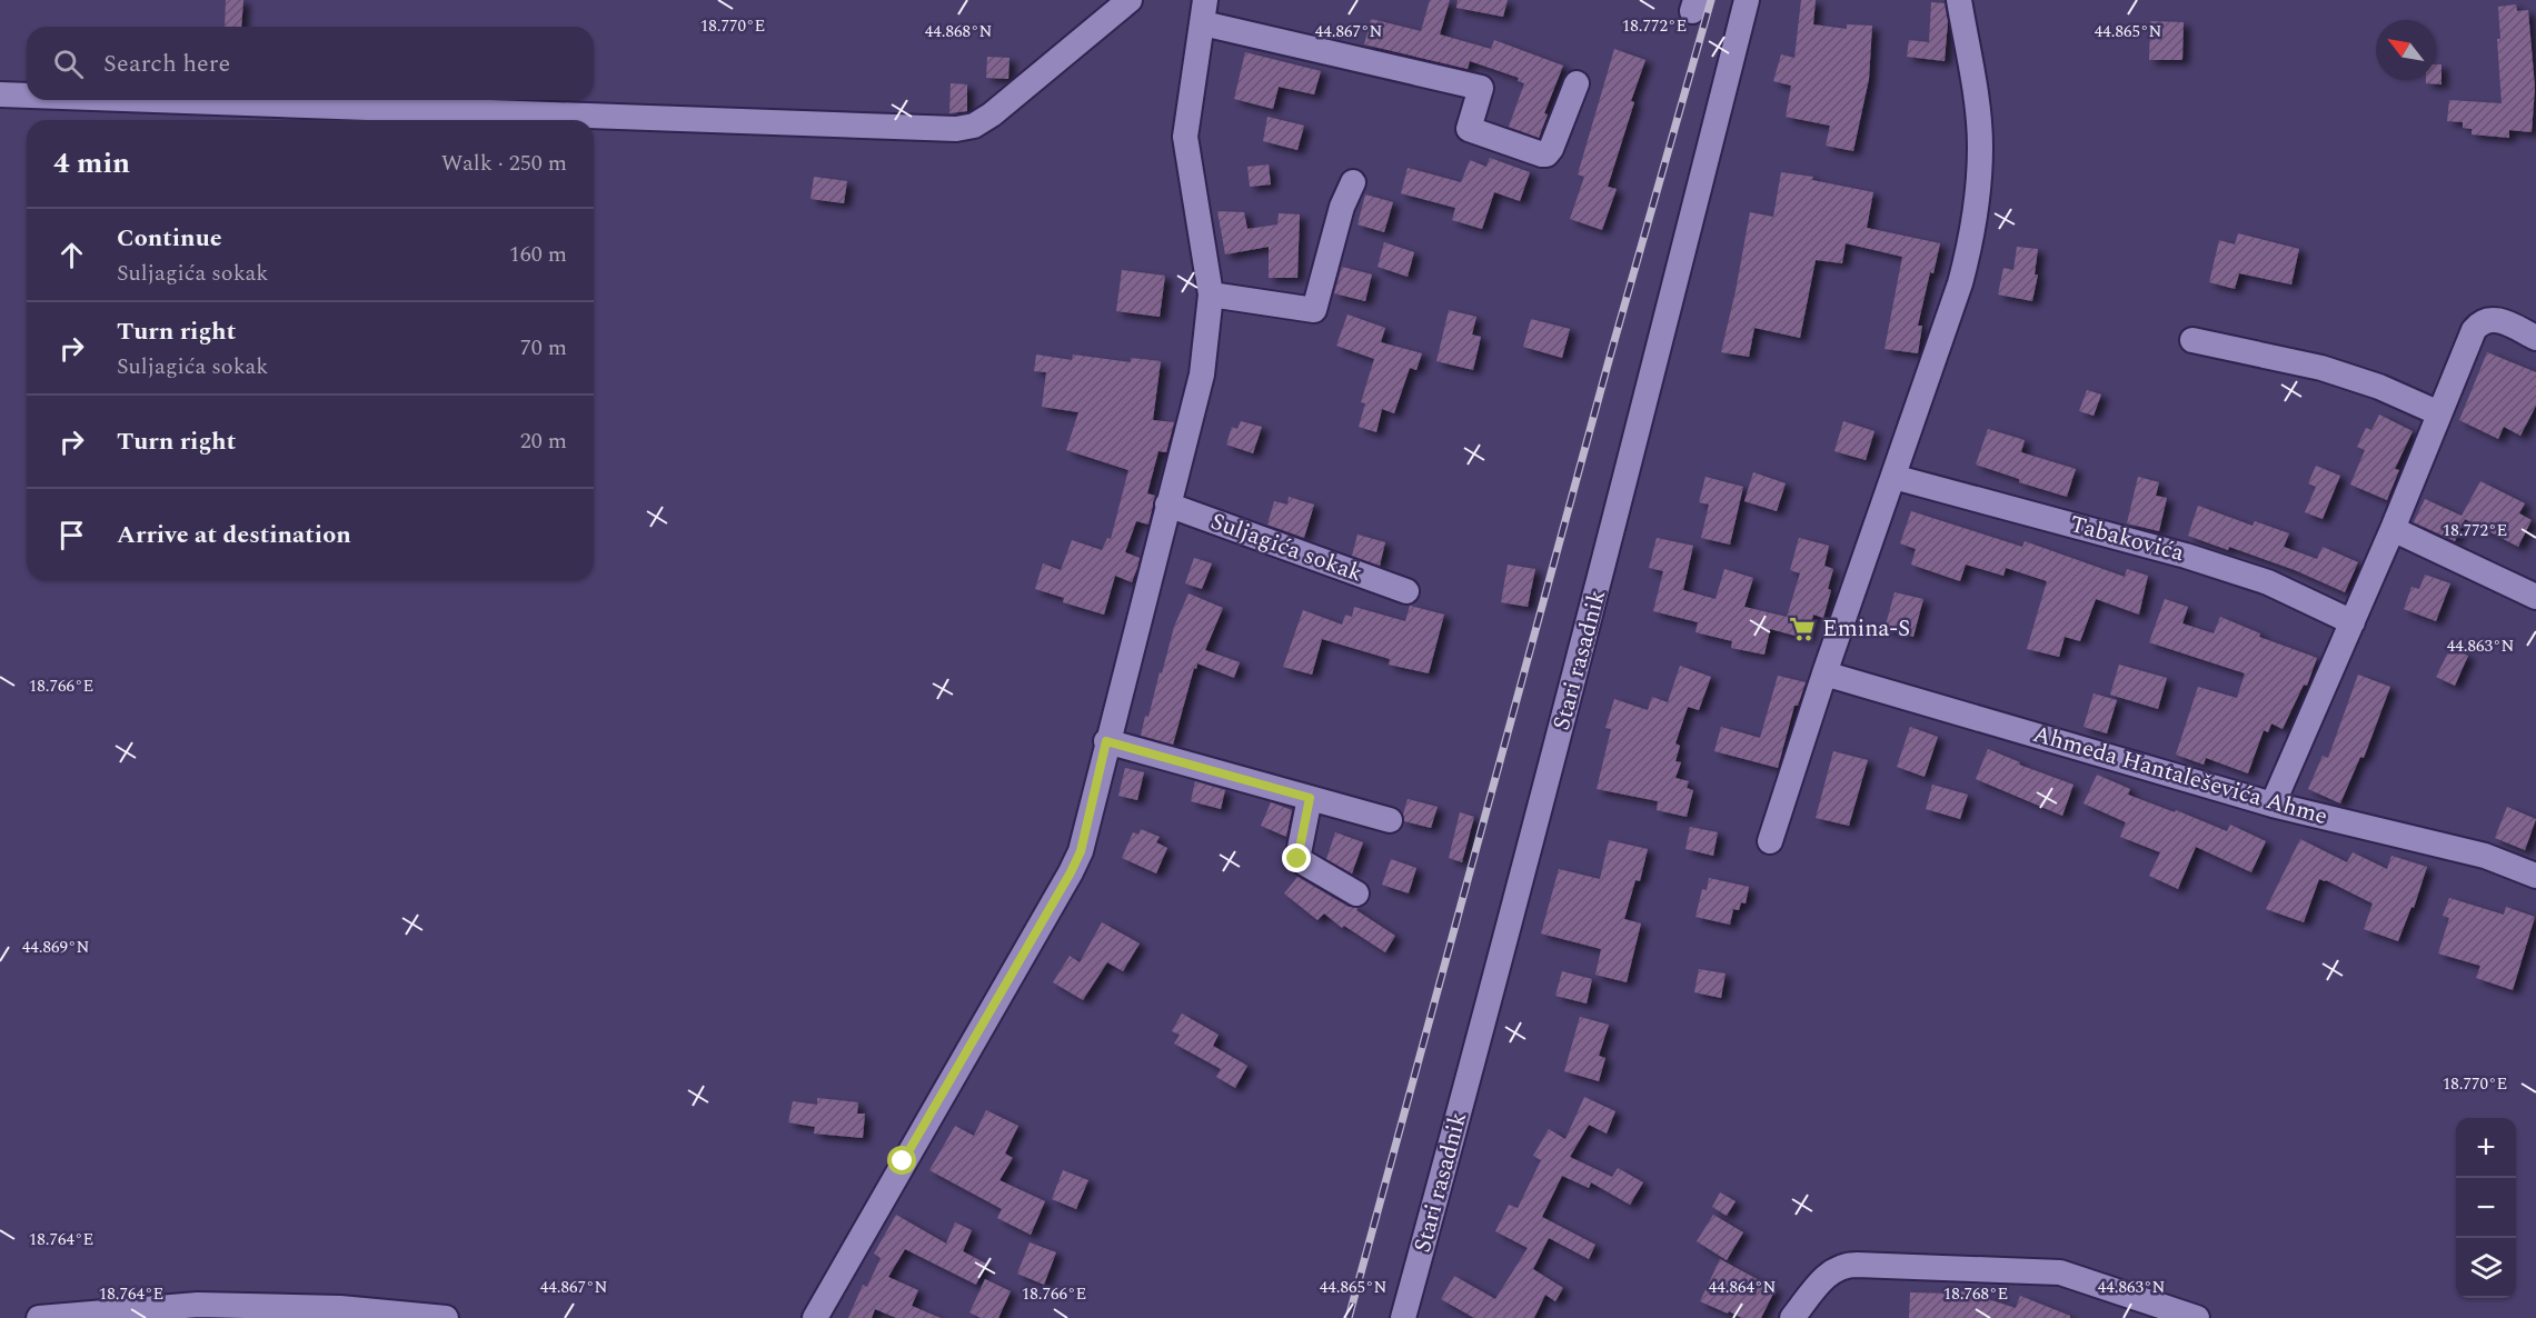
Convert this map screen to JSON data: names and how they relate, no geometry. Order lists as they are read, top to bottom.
{
  "streets": {
    "street": [
      "Tabakovića",
      "Suljagića sokak",
      "Stari rasadnik",
      "Ahmeda Hantaleševića Ahme"
    ]
  },
  "places": {
    "supermarket": ["Emina-S"]
  },
  "north": "top left",
  "page": {
    "search": "Search here",
    "heading": ["4 min", "Walk · 250 m"],
    "list": [
      ["Continue", "Suljagića sokak", "160 m"],
      ["Turn right", "Suljagića sokak", "70 m"],
      ["Turn right", "20 m"],
      "Arrive at destination"
    ],
    "map_buttons": ["+", "−"]
  },
  "coordinates": [
    "18.770°E",
    "18.772°E",
    "44.868°N",
    "44.865°N",
    "44.867°N",
    "44.863°N",
    "18.766°E",
    "44.869°N",
    "18.764°E",
    "44.864°N",
    "18.768°E"
  ]
}
